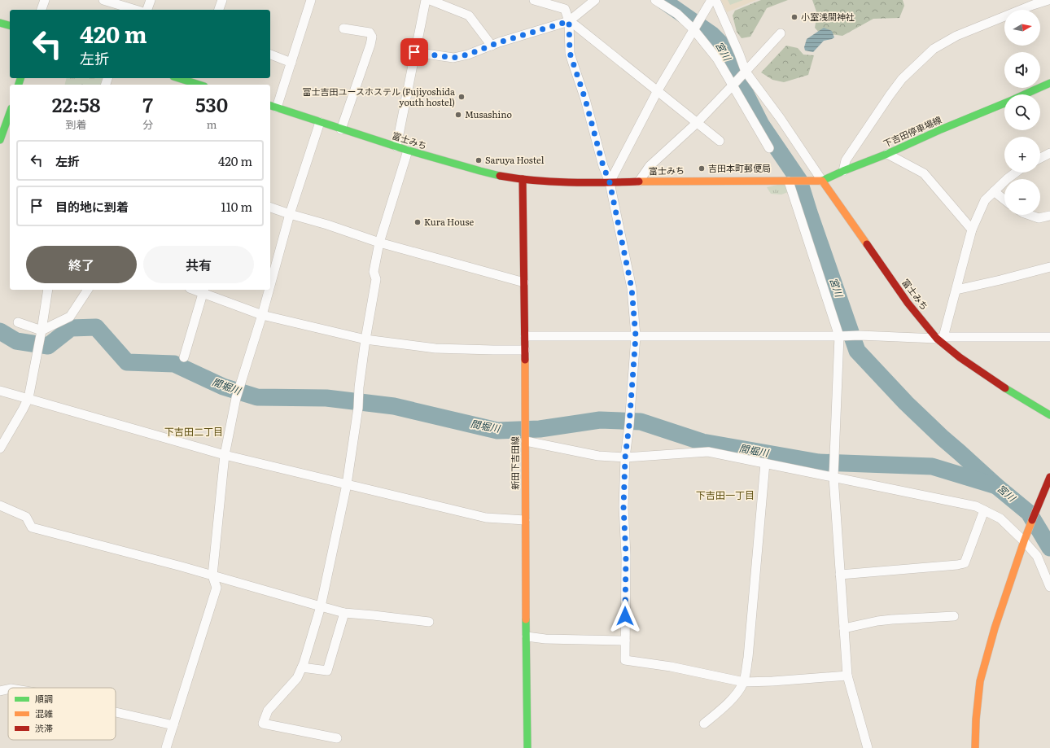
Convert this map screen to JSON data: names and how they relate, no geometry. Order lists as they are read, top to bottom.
{
  "streets": {
    "main road": ["下吉田停車場線", "富士みち", "新田下吉田線"]
  },
  "crossings": [
    ["下吉田停車場線", "富士みち"],
    ["富士みち", "新田下吉田線"]
  ],
  "districts": ["下吉田二丁目", "下吉田一丁目"],
  "water": ["宮川", "間堀川"],
  "places": [
    "小室浅間神社",
    "富士吉田ユースホステル (Fujiyoshida youth hostel)",
    "Musashino",
    "Saruya Hostel",
    "吉田本町郵便局",
    "Kura House"
  ],
  "legend": ["順調", "混雑", "渋滞"],
  "north": "right",
  "page": {
    "map_buttons": ["+", "−"],
    "turn": ["420 m", "左折"],
    "eta": [
      "22:58",
      "到着",
      "7",
      "分",
      "530",
      "m"
    ],
    "list": [
      {
        "name": "左折",
        "value": "420 m"
      },
      {
        "name": "目的地に到着",
        "value": "110 m"
      }
    ],
    "buttons": ["終了", "共有"]
  }
}
